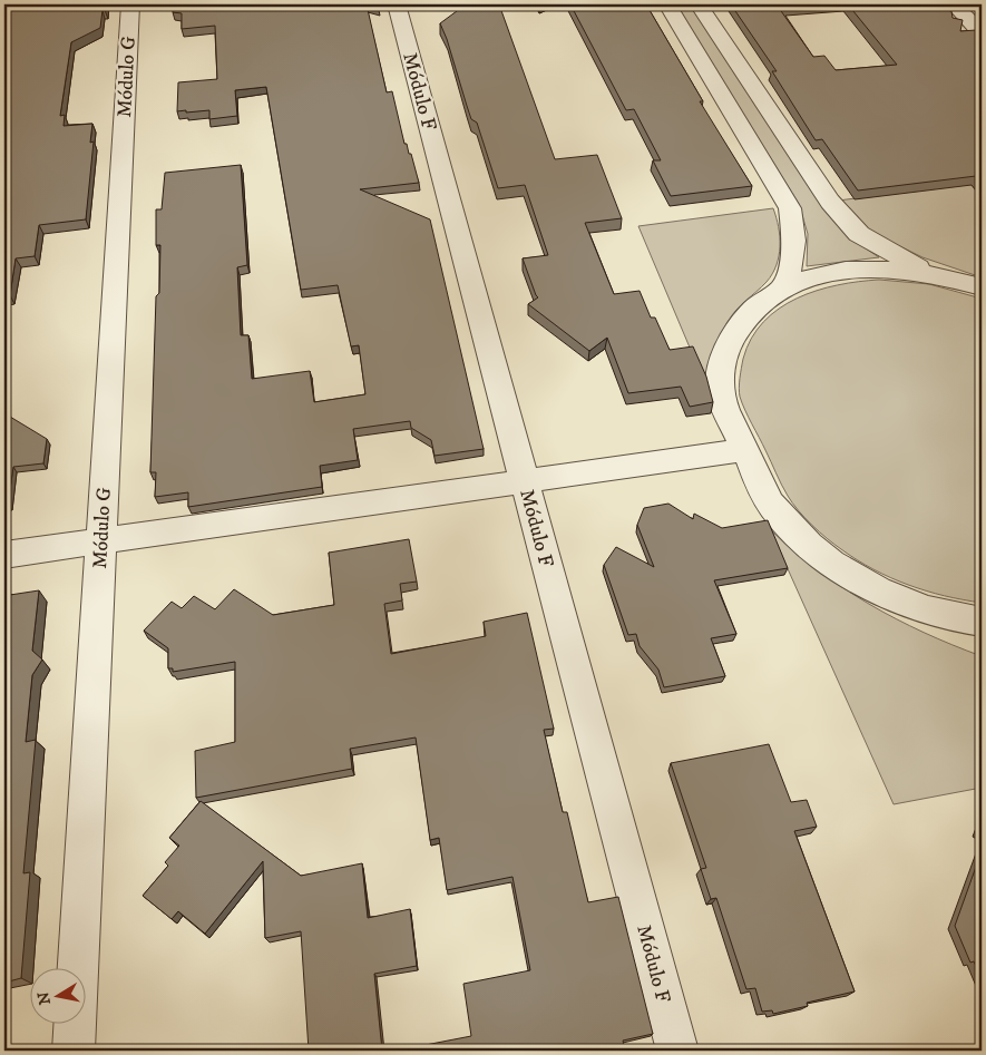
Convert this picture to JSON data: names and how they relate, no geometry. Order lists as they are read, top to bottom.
{
  "streets": {
    "street": ["Módulo G", "Módulo F"]
  },
  "north": "left"
}
